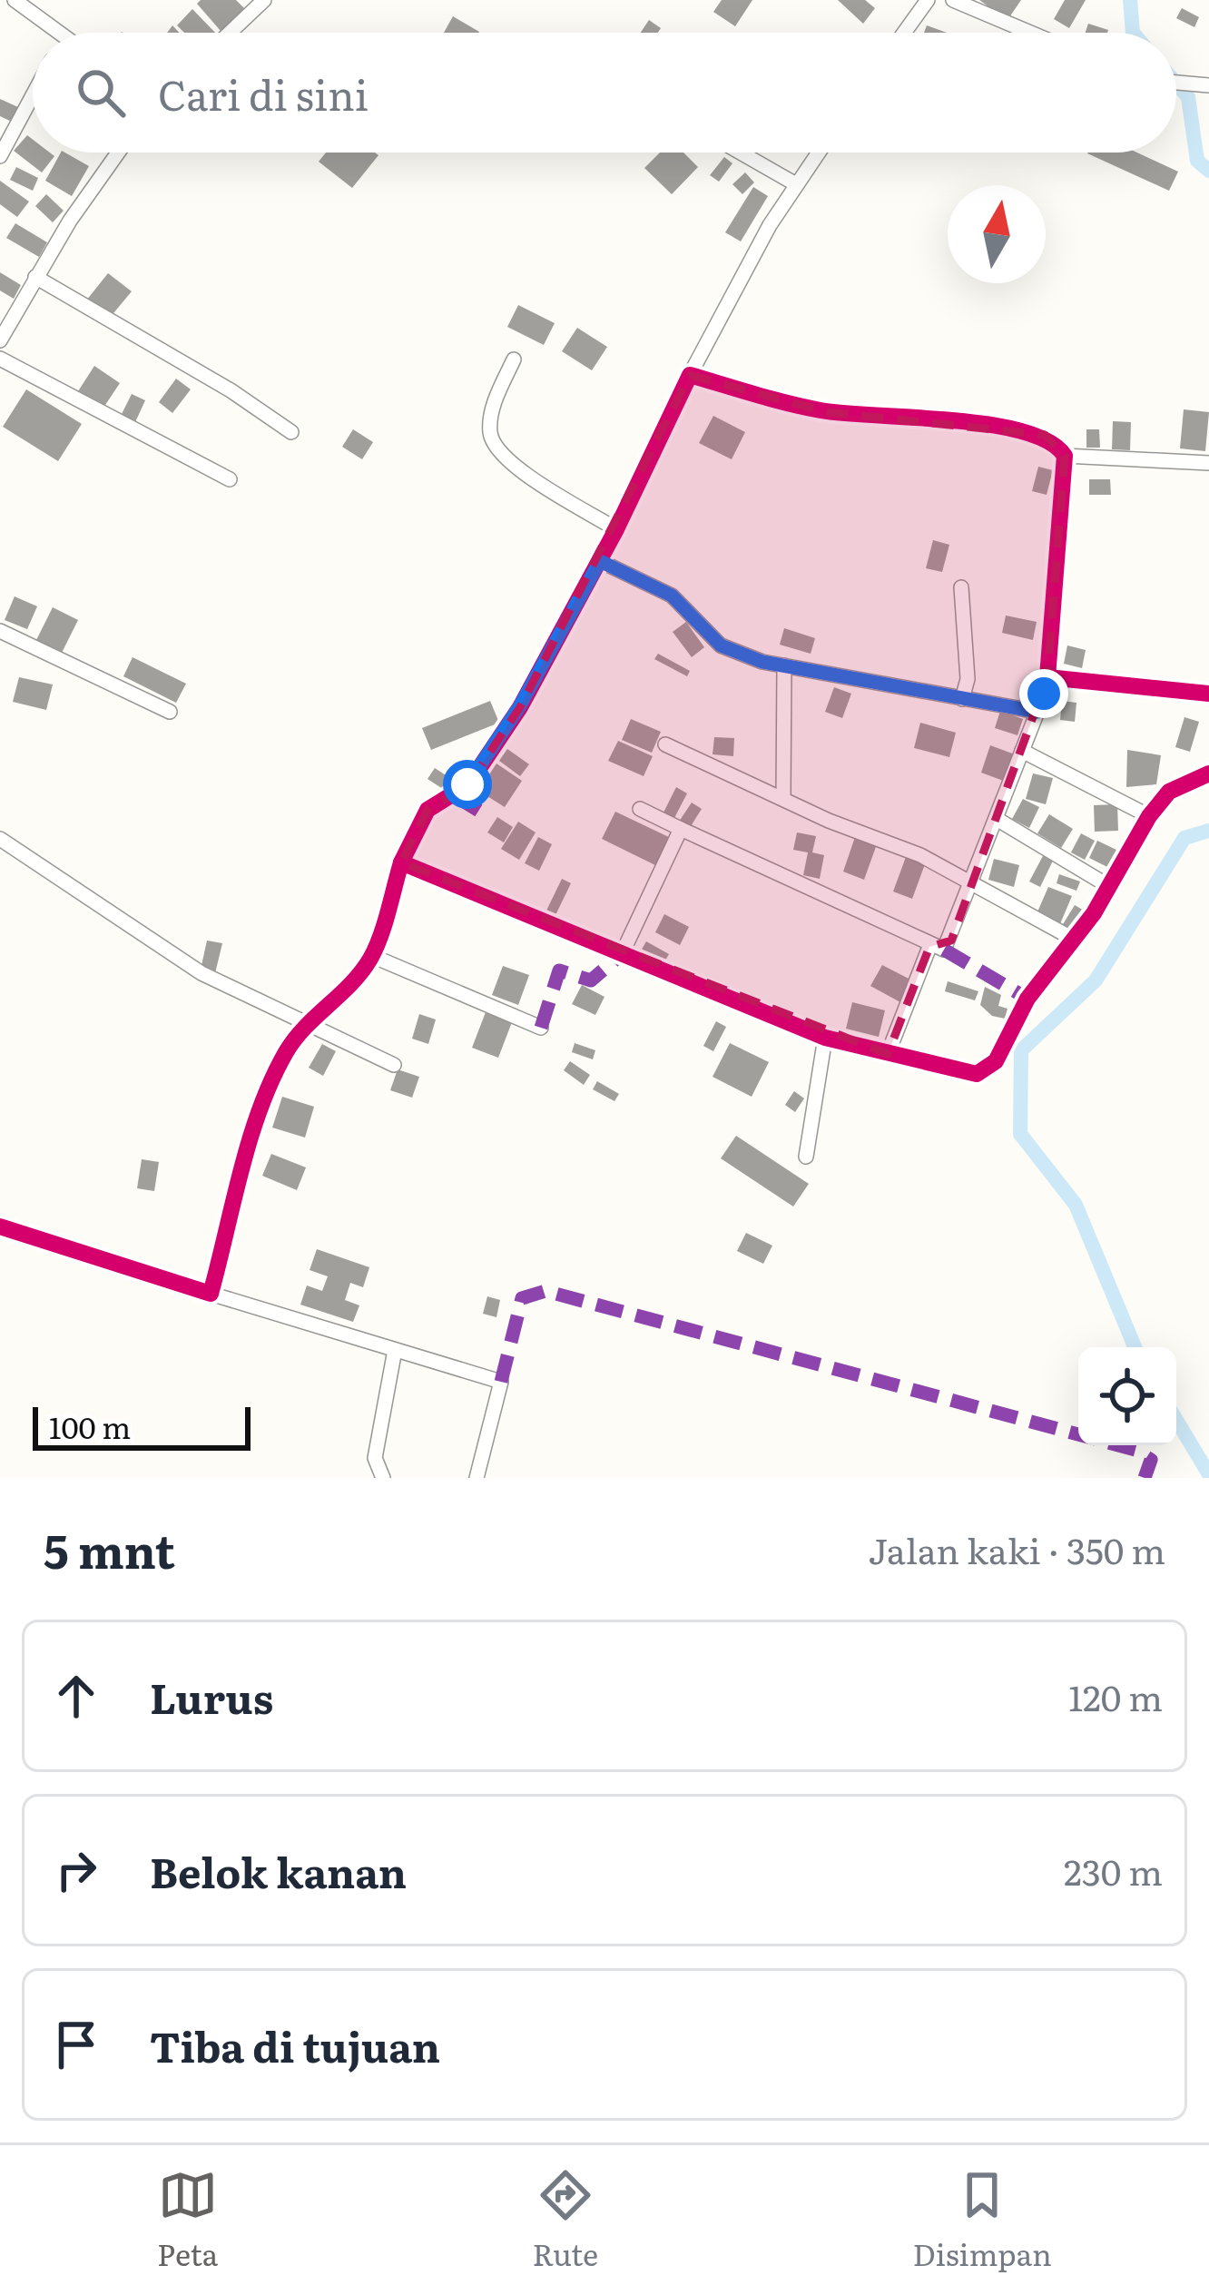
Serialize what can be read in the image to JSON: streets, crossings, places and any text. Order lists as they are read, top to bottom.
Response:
{
  "scale_bar": "100 m",
  "north": "top",
  "page": {
    "search": "Cari di sini",
    "scale": "100 m",
    "heading": ["5 mnt", "Jalan kaki · 350 m"],
    "list": [
      ["Lurus", "120 m"],
      ["Belok kanan", "230 m"],
      "Tiba di tujuan"
    ],
    "nav": ["Peta", "Rute", "Disimpan"]
  }
}
